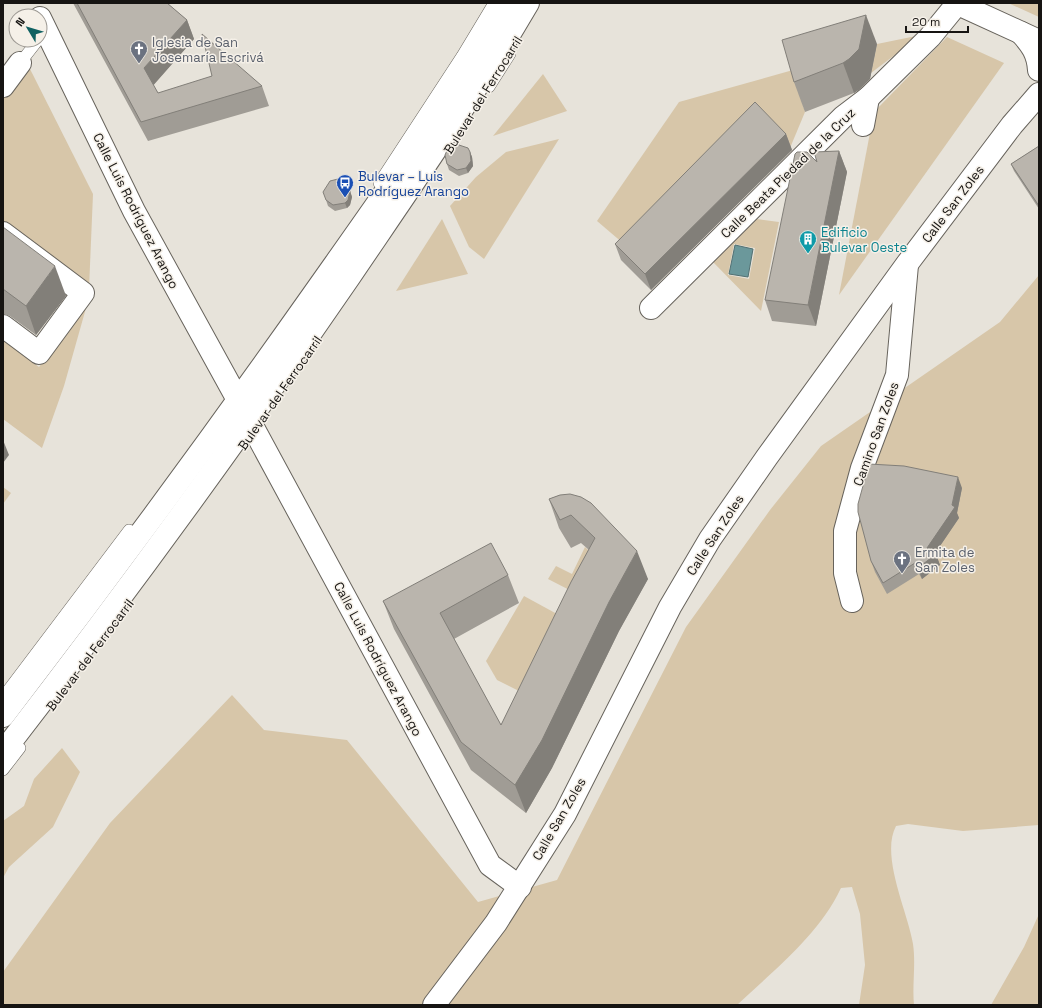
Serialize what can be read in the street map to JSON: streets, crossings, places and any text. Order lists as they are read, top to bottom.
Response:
{
  "streets": {
    "street": [
      "Bulevar del Ferrocarril",
      "Calle Beata Piedad de la Cruz",
      "Calle San Zoles",
      "Calle Luis Rodríguez Arango",
      "Camino San Zoles"
    ]
  },
  "crossings": [
    ["Bulevar del Ferrocarril", "Calle Luis Rodríguez Arango"],
    ["Calle San Zoles", "Calle Luis Rodríguez Arango"],
    ["Calle San Zoles", "Camino San Zoles"]
  ],
  "places": {
    "church": ["Iglesia de San Josemaría Escrivá", "Ermita de San Zoles"],
    "bus stop": ["Bulevar – Luis Rodríguez Arango"],
    "building": ["Edificio Bulevar Oeste"]
  },
  "scale_bar": "20 m",
  "north": "top left"
}
